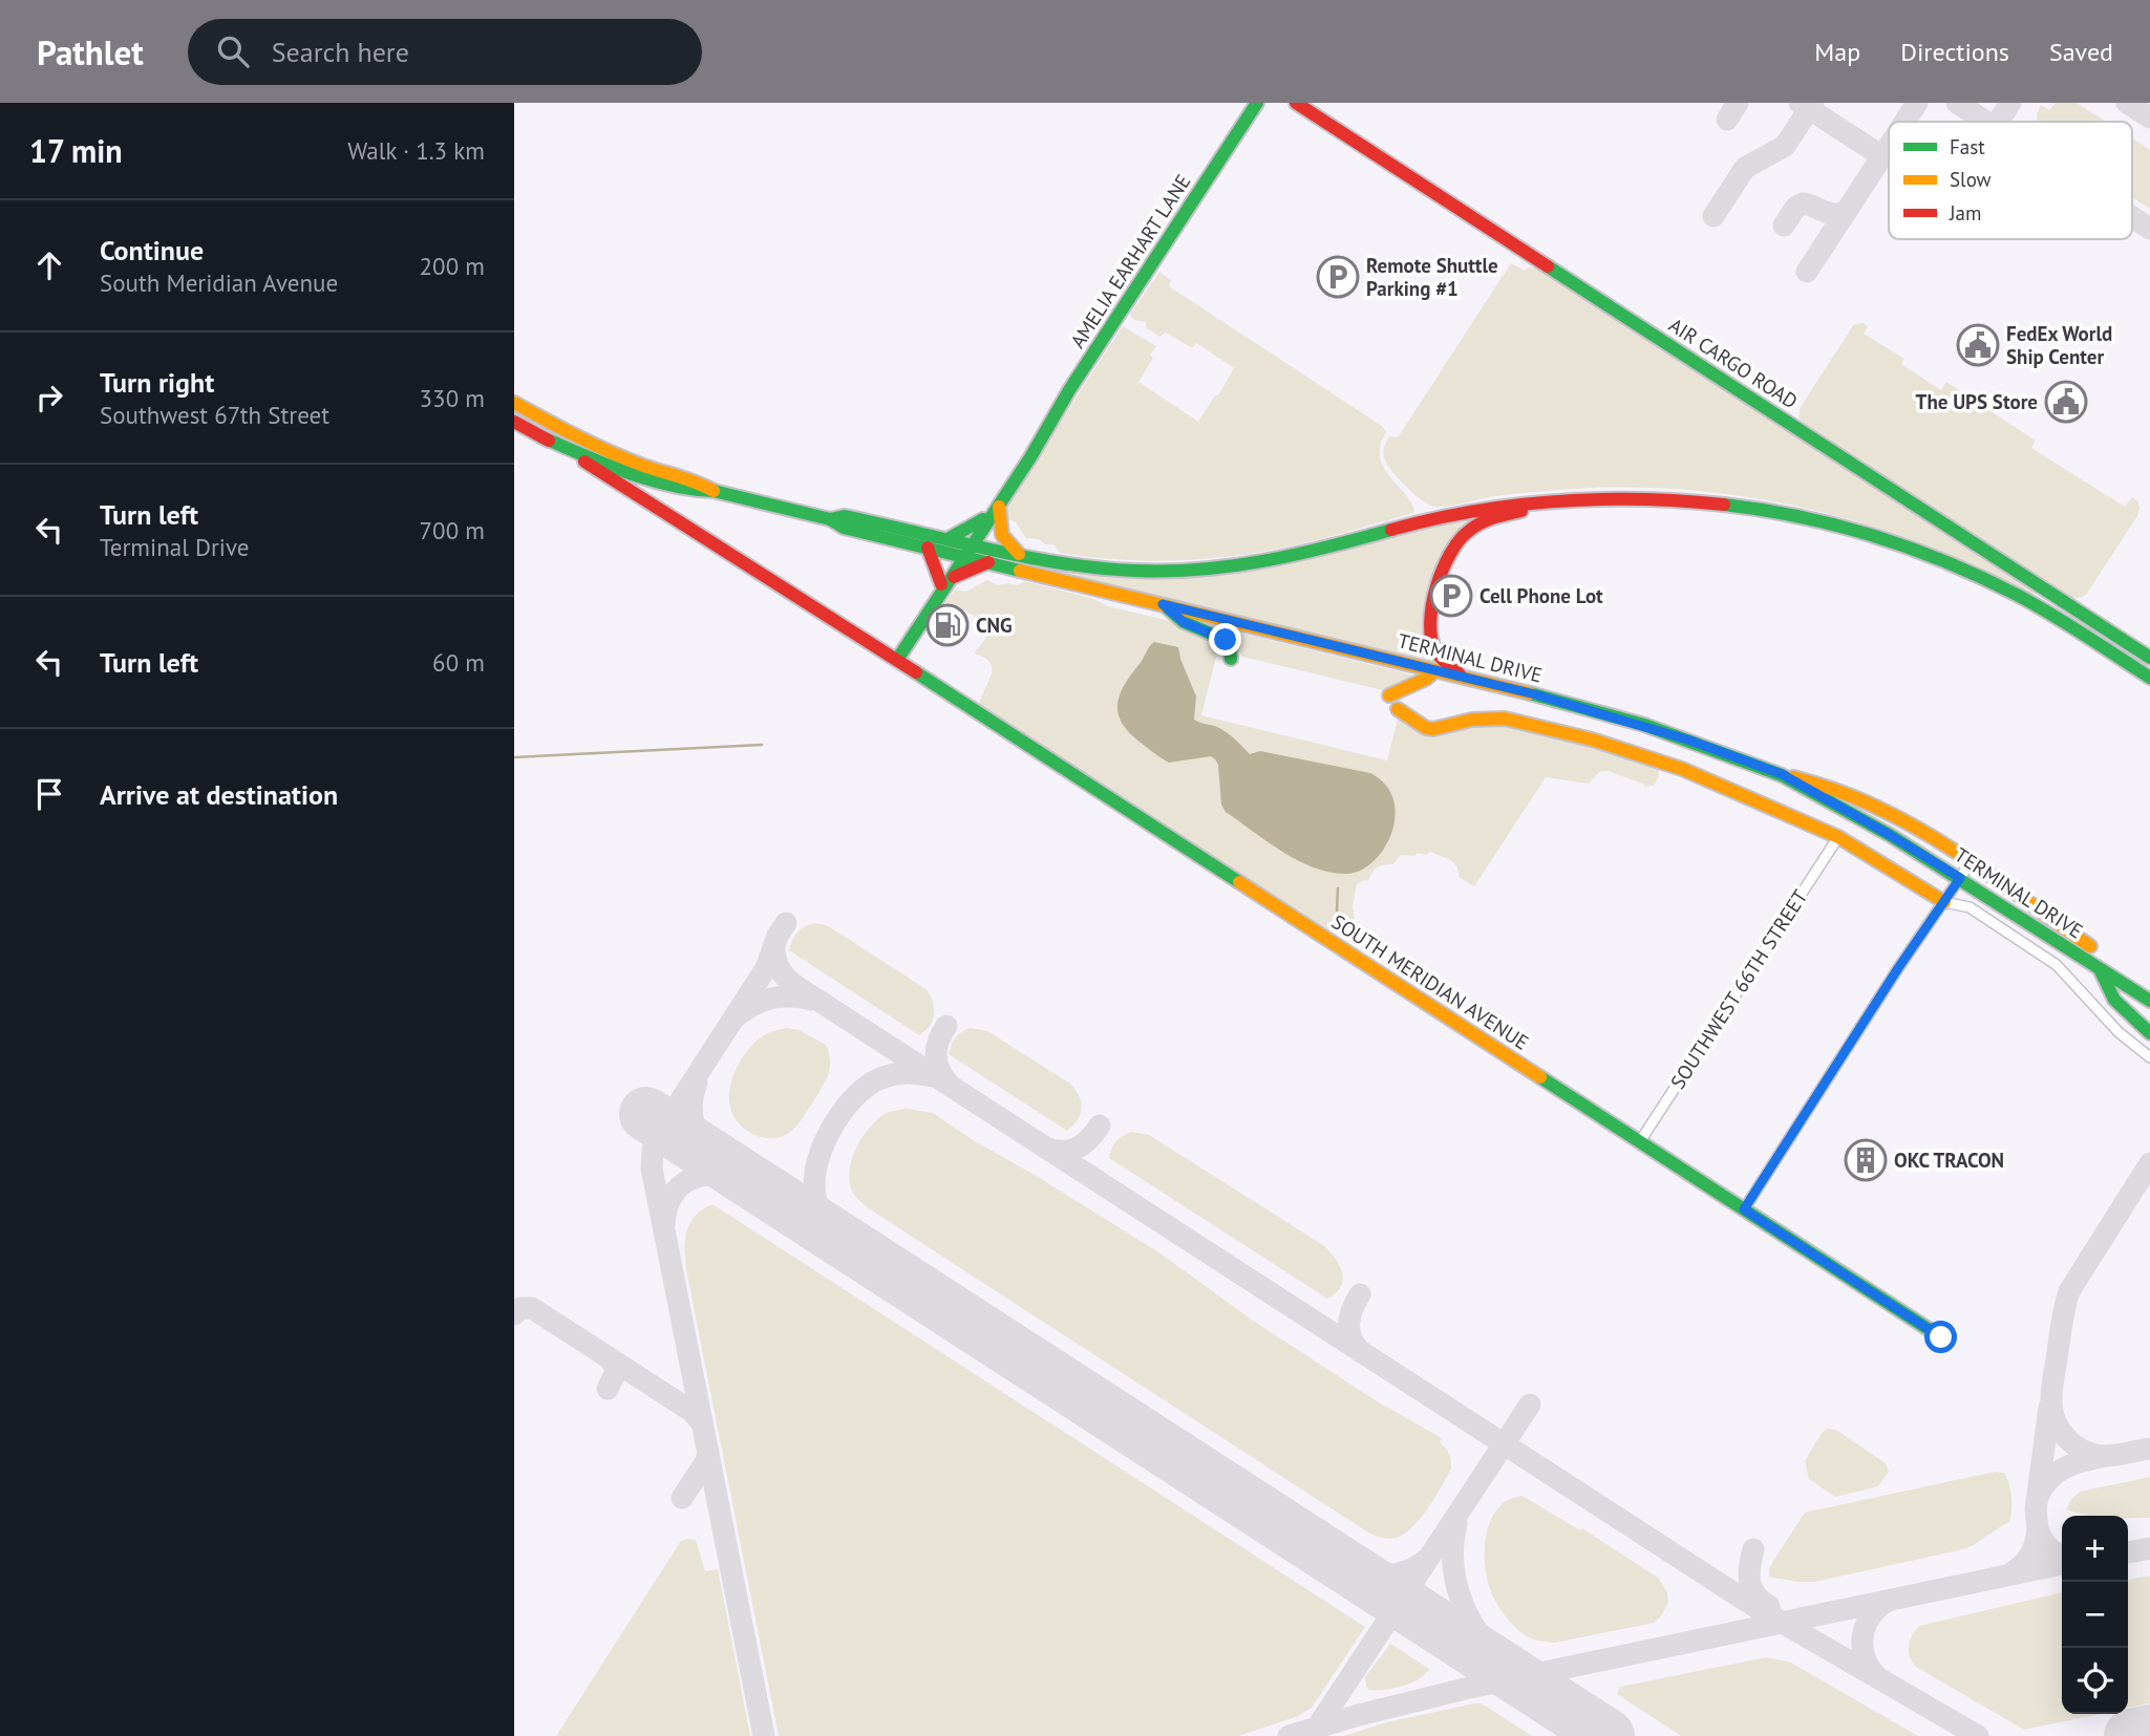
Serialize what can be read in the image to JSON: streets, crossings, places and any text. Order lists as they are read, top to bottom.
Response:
{
  "streets": {
    "main road": [
      "AMELIA EARHART LANE",
      "AIR CARGO ROAD",
      "TERMINAL DRIVE",
      "SOUTH MERIDIAN AVENUE"
    ],
    "street": ["SOUTHWEST 66TH STREET"]
  },
  "crossings": [
    ["AMELIA EARHART LANE", "TERMINAL DRIVE"],
    ["AMELIA EARHART LANE", "SOUTH MERIDIAN AVENUE"],
    ["TERMINAL DRIVE", "SOUTH MERIDIAN AVENUE"],
    ["SOUTH MERIDIAN AVENUE", "SOUTHWEST 66TH STREET"]
  ],
  "places": {
    "parking": ["Remote Shuttle Parking #1", "Cell Phone Lot"],
    "public building": ["FedEx World Ship Center", "The UPS Store"],
    "fuel station": ["CNG"],
    "building": ["OKC TRACON"]
  },
  "legend": ["Fast", "Slow", "Jam"],
  "page": {
    "header": "Pathlet",
    "search": "Search here",
    "nav": ["Map", "Directions", "Saved"],
    "heading": ["17 min", "Walk · 1.3 km"],
    "list": [
      ["Continue", "South Meridian Avenue", "200 m"],
      ["Turn right", "Southwest 67th Street", "330 m"],
      ["Turn left", "Terminal Drive", "700 m"],
      ["Turn left", "60 m"],
      "Arrive at destination"
    ],
    "map_buttons": ["+", "−"]
  }
}
